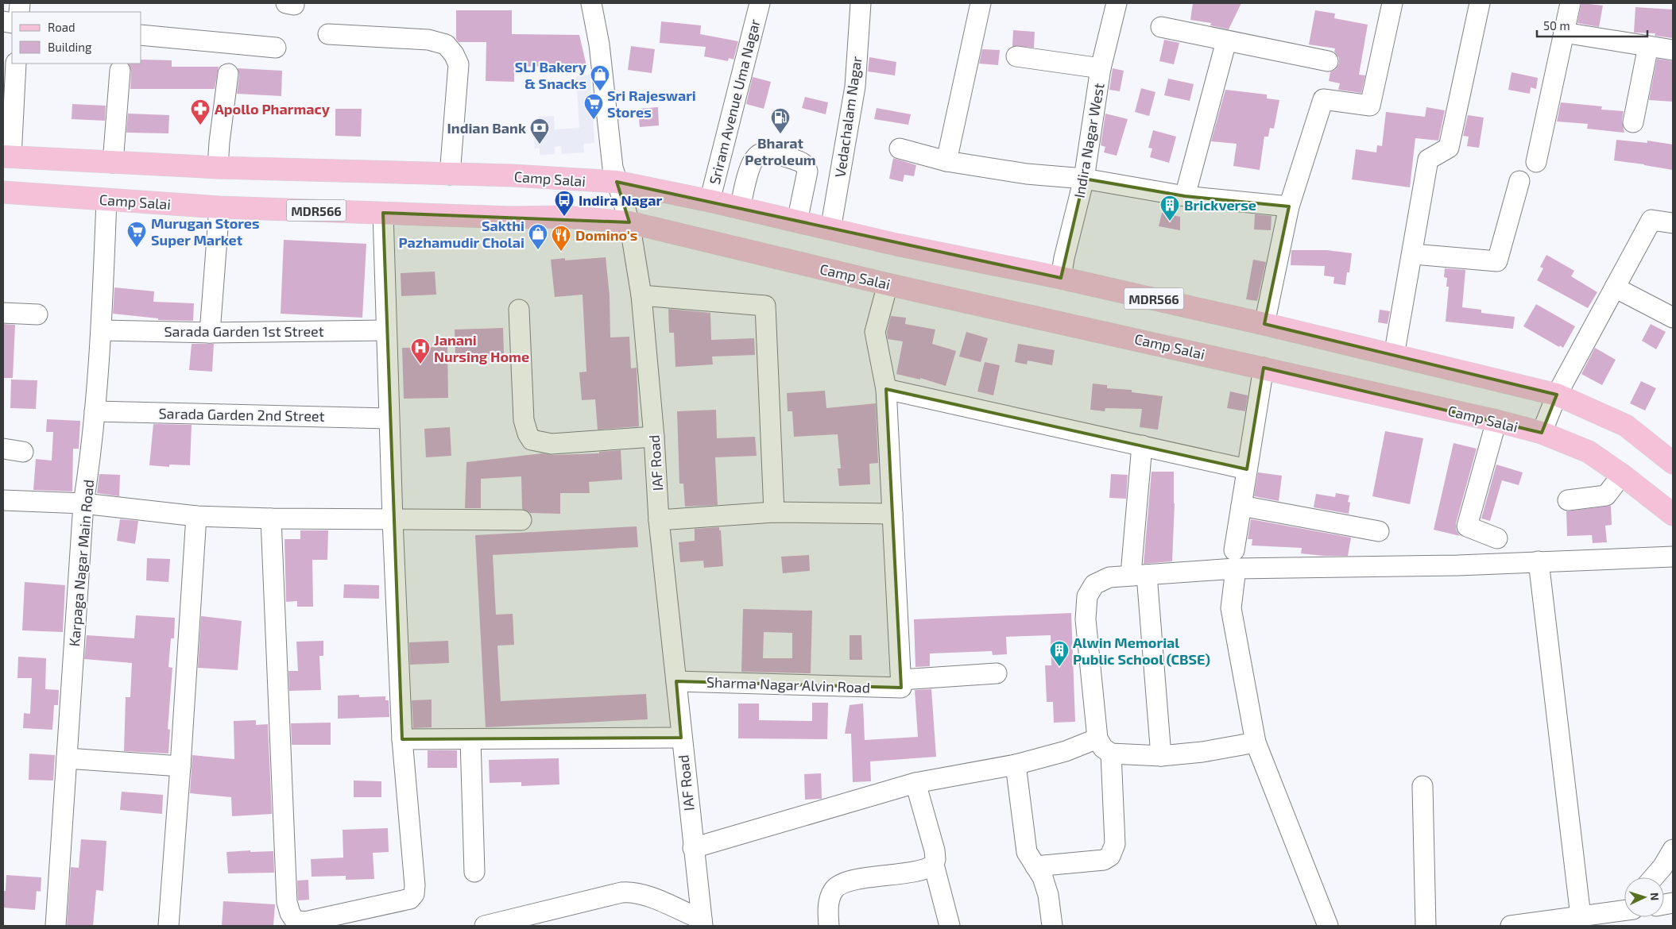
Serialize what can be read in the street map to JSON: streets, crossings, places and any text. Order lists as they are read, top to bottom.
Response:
{
  "streets": {
    "main road": ["Camp Salai", "MDR566"],
    "street": [
      "Sriram Avenue Uma Nagar",
      "Vedachalam Nagar",
      "Indira Nagar West",
      "Sarada Garden 1st Street",
      "Sarada Garden 2nd Street",
      "IAF Road",
      "Karpaga Nagar Main Road",
      "Sharma Nagar Alvin Road"
    ]
  },
  "crossings": [
    ["Sriram Avenue Uma Nagar", "Camp Salai"],
    ["Vedachalam Nagar", "Camp Salai"],
    ["Indira Nagar West", "Camp Salai"],
    ["Camp Salai", "IAF Road"],
    ["Camp Salai", "Karpaga Nagar Main Road"],
    ["Sarada Garden 1st Street", "Karpaga Nagar Main Road"],
    ["Sarada Garden 2nd Street", "Karpaga Nagar Main Road"],
    ["IAF Road", "Sharma Nagar Alvin Road"]
  ],
  "places": {
    "shop": ["SLJ Bakery & Snacks", "Sakthi Pazhamudir Cholai"],
    "supermarket": ["Sri Rajeswari Stores", "Murugan Stores Super Market"],
    "pharmacy": ["Apollo Pharmacy"],
    "fuel station": ["Bharat Petroleum"],
    "bank": ["Indian Bank"],
    "bus stop": ["Indira Nagar"],
    "building": ["Brickverse", "Alwin Memorial Public School (CBSE)"],
    "restaurant": ["Domino's"],
    "hospital": ["Janani Nursing Home"]
  },
  "legend": ["Road", "Building"],
  "scale_bar": "50 m",
  "north": "right"
}
